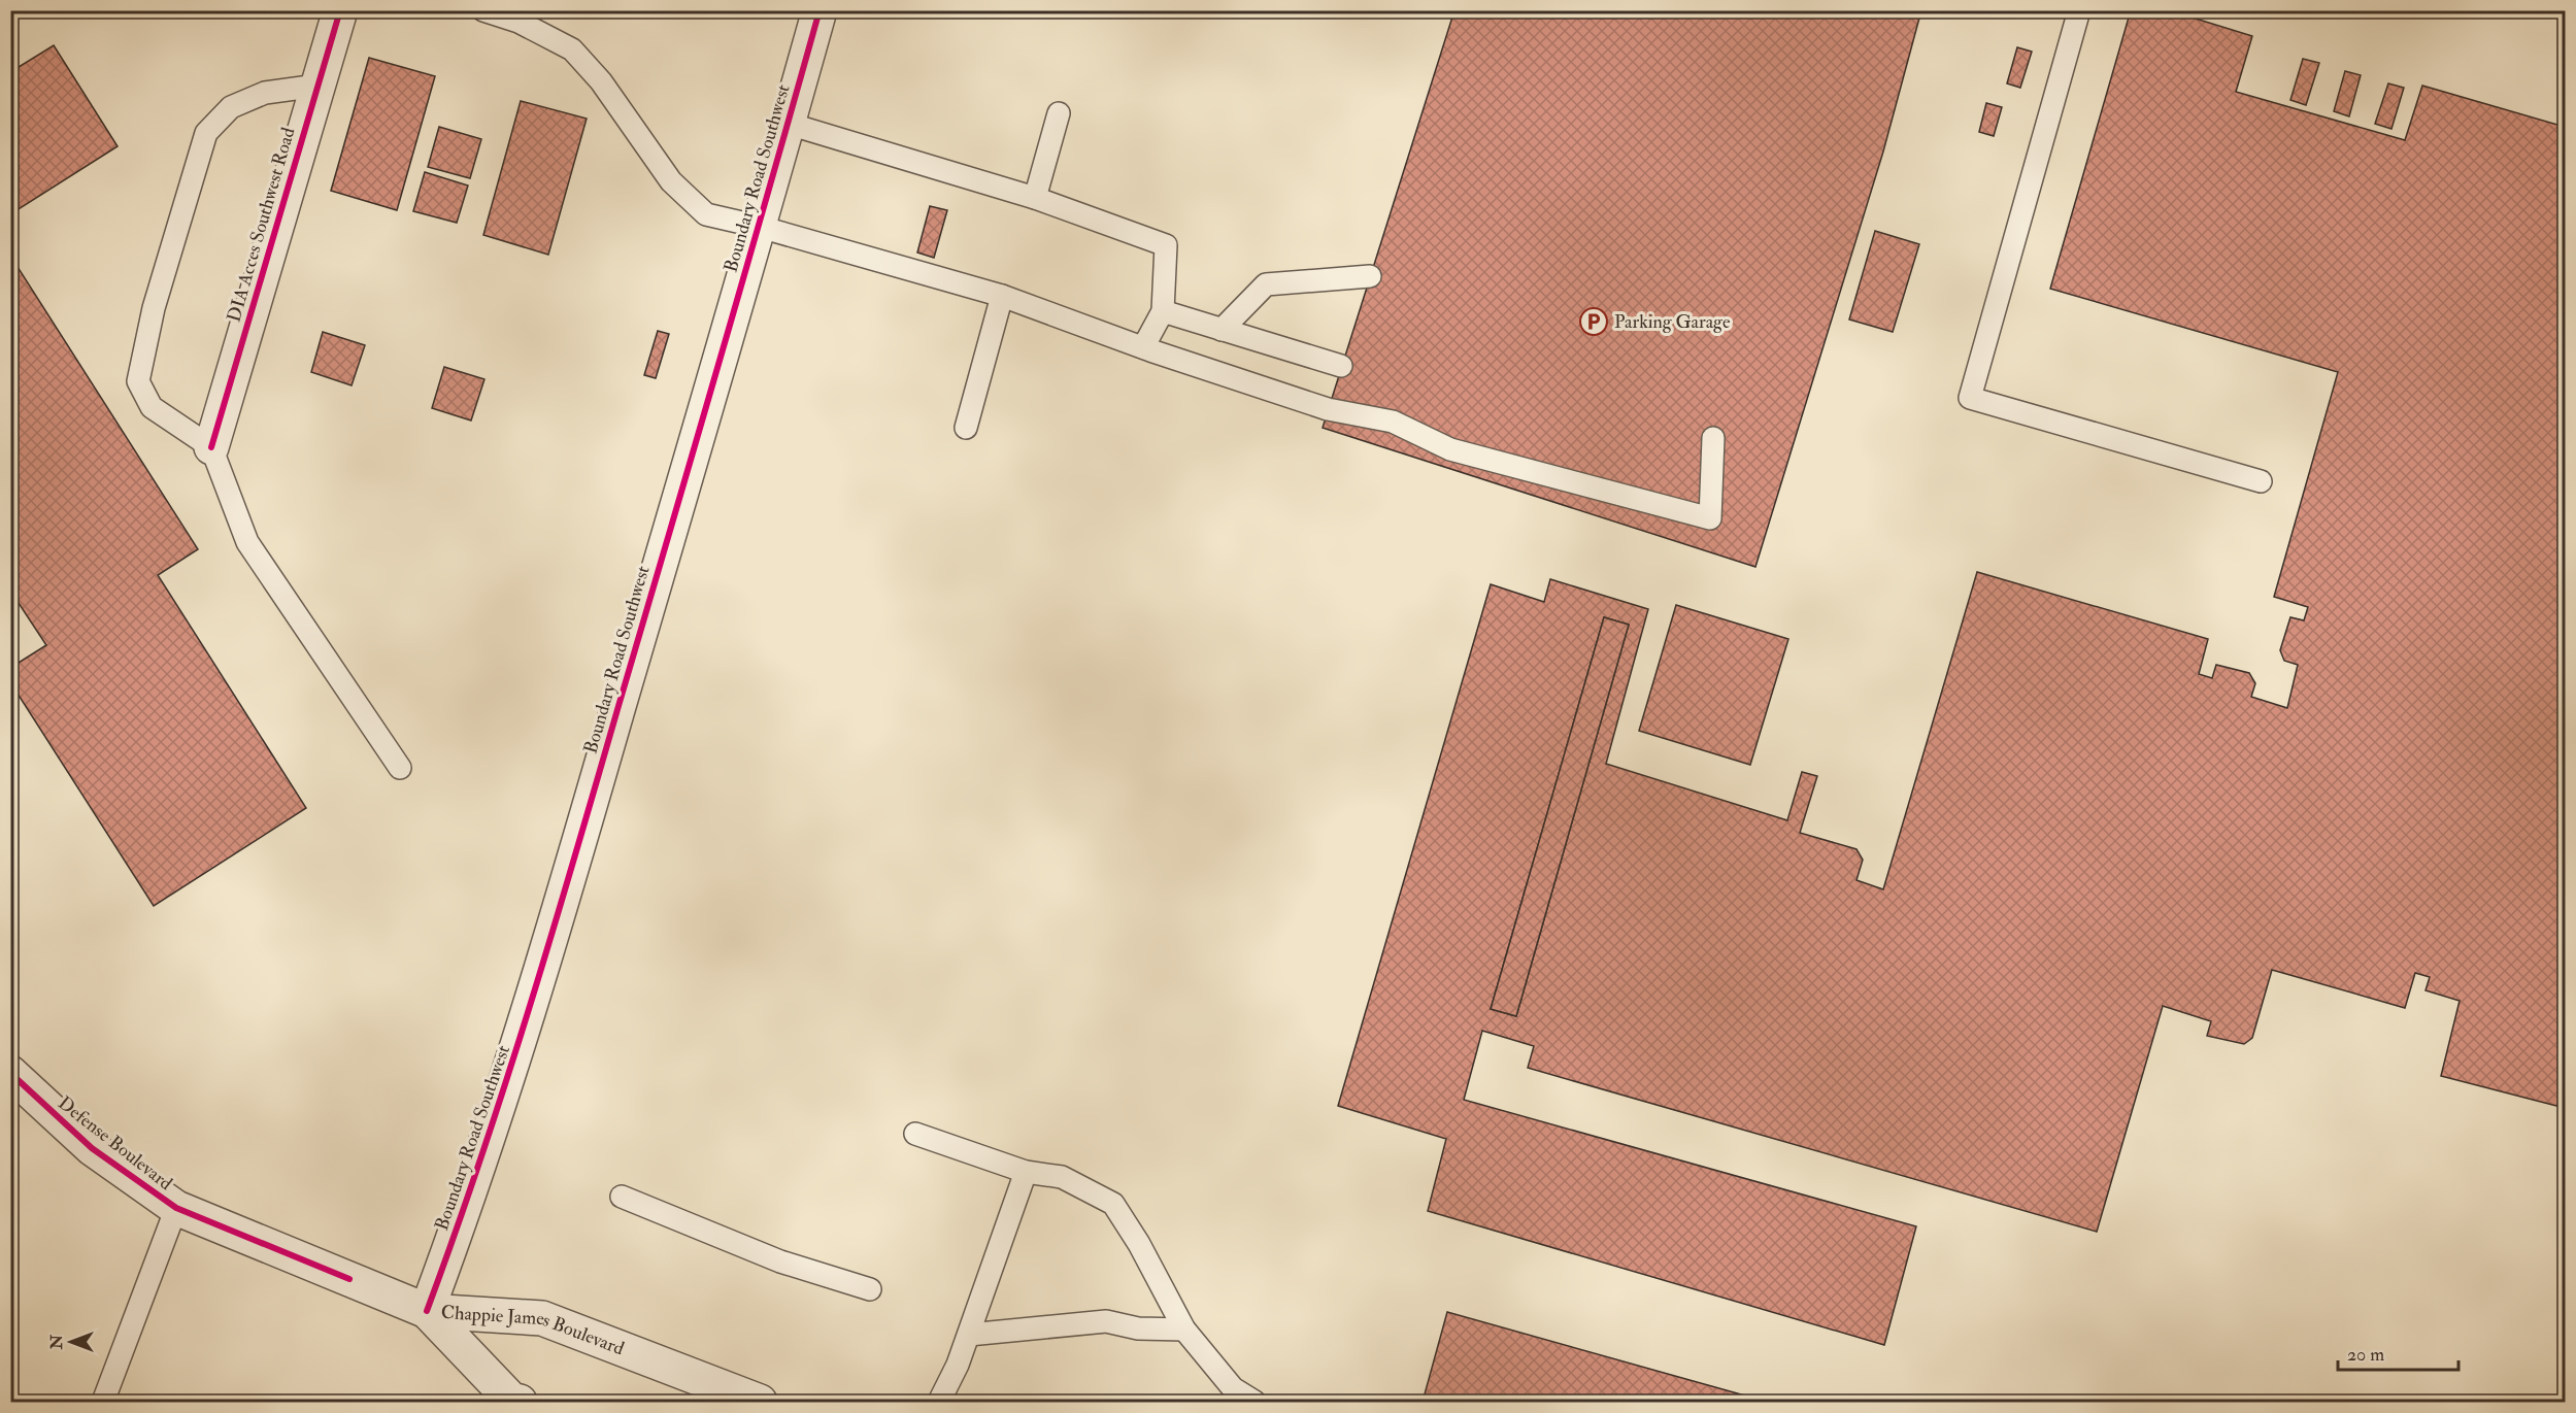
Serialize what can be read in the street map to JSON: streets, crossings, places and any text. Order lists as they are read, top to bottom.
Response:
{
  "streets": {
    "street": [
      "Boundary Road Southwest",
      "DIA Acces Southwest Road",
      "Defense Boulevard",
      "Chappie James Boulevard"
    ]
  },
  "crossings": [
    ["Boundary Road Southwest", "Defense Boulevard"],
    ["Boundary Road Southwest", "Chappie James Boulevard"],
    ["Defense Boulevard", "Chappie James Boulevard"]
  ],
  "places": {
    "parking": ["Parking Garage"]
  },
  "scale_bar": "20 m",
  "north": "left"
}
